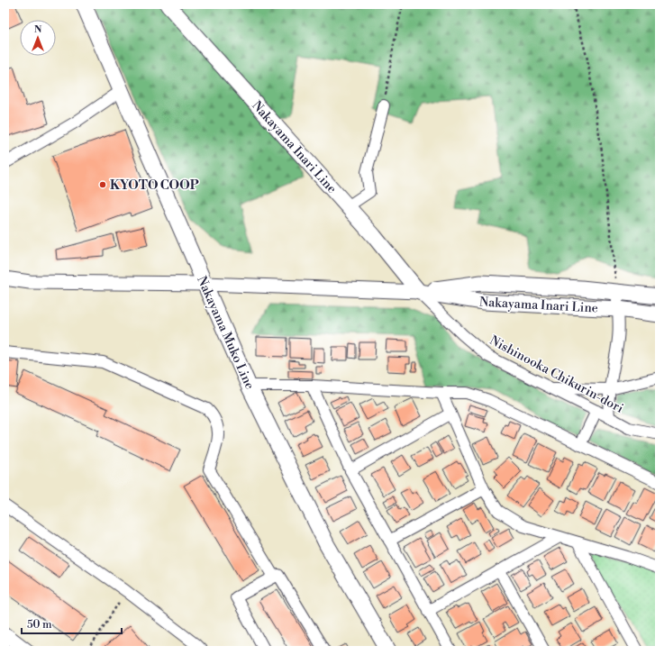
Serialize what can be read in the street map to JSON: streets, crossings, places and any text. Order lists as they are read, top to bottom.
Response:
{
  "streets": {
    "main road": ["Nakayama Inari Line", "Nakayama Muko Line"],
    "street": ["Nishinooka Chikurin-dori"]
  },
  "crossings": [
    ["Nakayama Inari Line", "Nishinooka Chikurin-dori"]
  ],
  "places": ["KYOTO COOP"],
  "scale_bar": "50 m",
  "north": "top"
}
